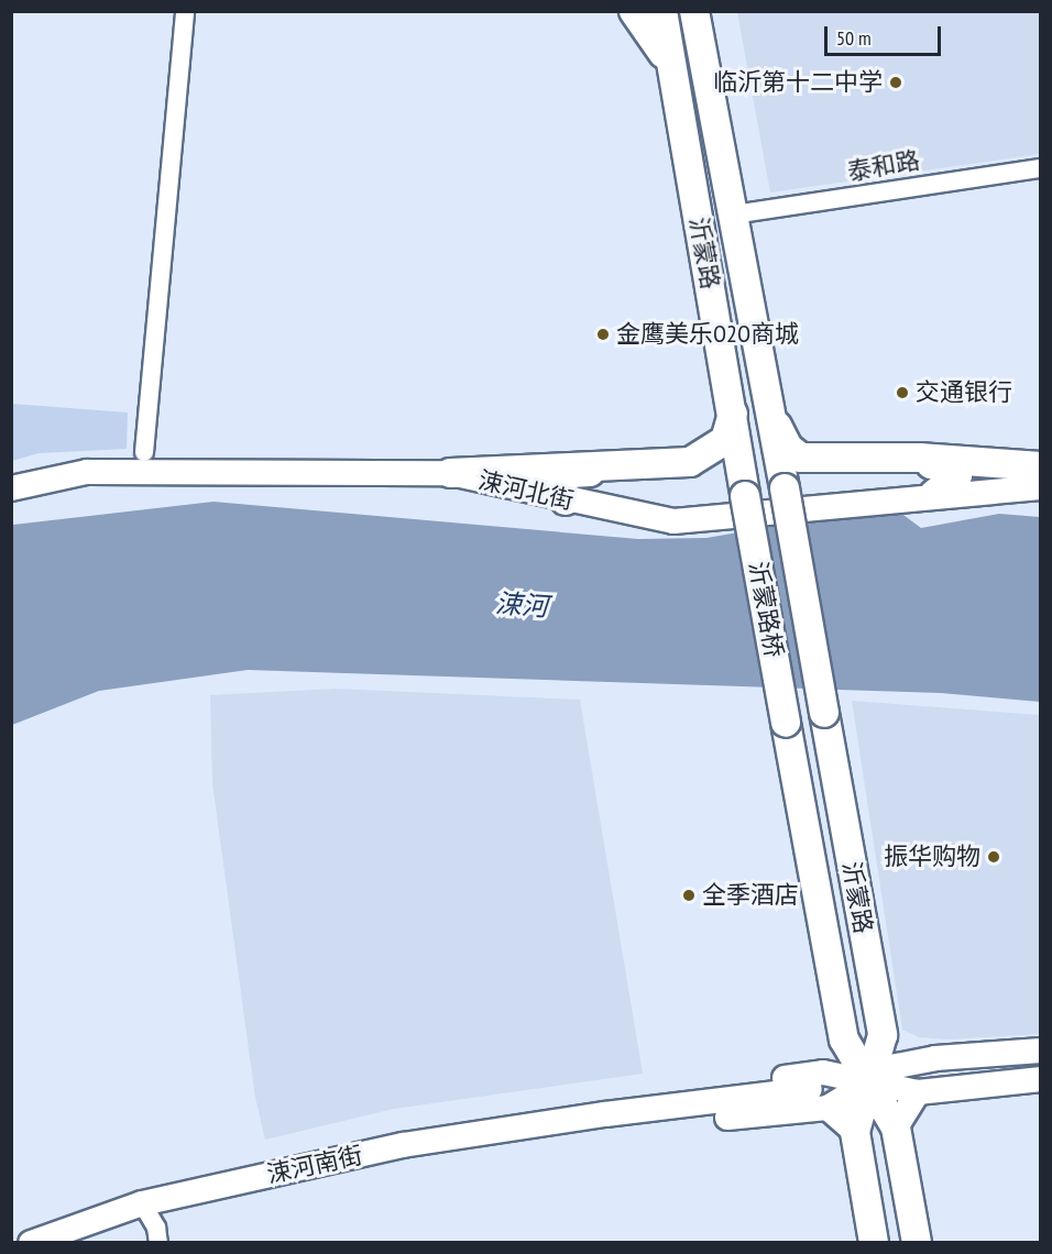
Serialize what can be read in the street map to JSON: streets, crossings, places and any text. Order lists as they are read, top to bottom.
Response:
{
  "streets": {
    "main road": [
      "沂蒙路",
      "涑河北街",
      "沂蒙路桥",
      "涑河南街"
    ],
    "street": ["泰和路"]
  },
  "crossings": [
    ["泰和路", "沂蒙路"],
    ["沂蒙路", "沂蒙路桥"]
  ],
  "water": ["涑河"],
  "places": [
    "临沂第十二中学",
    "金鹰美乐O2O商城",
    "交通银行",
    "振华购物",
    "全季酒店"
  ],
  "scale_bar": "50 m"
}
